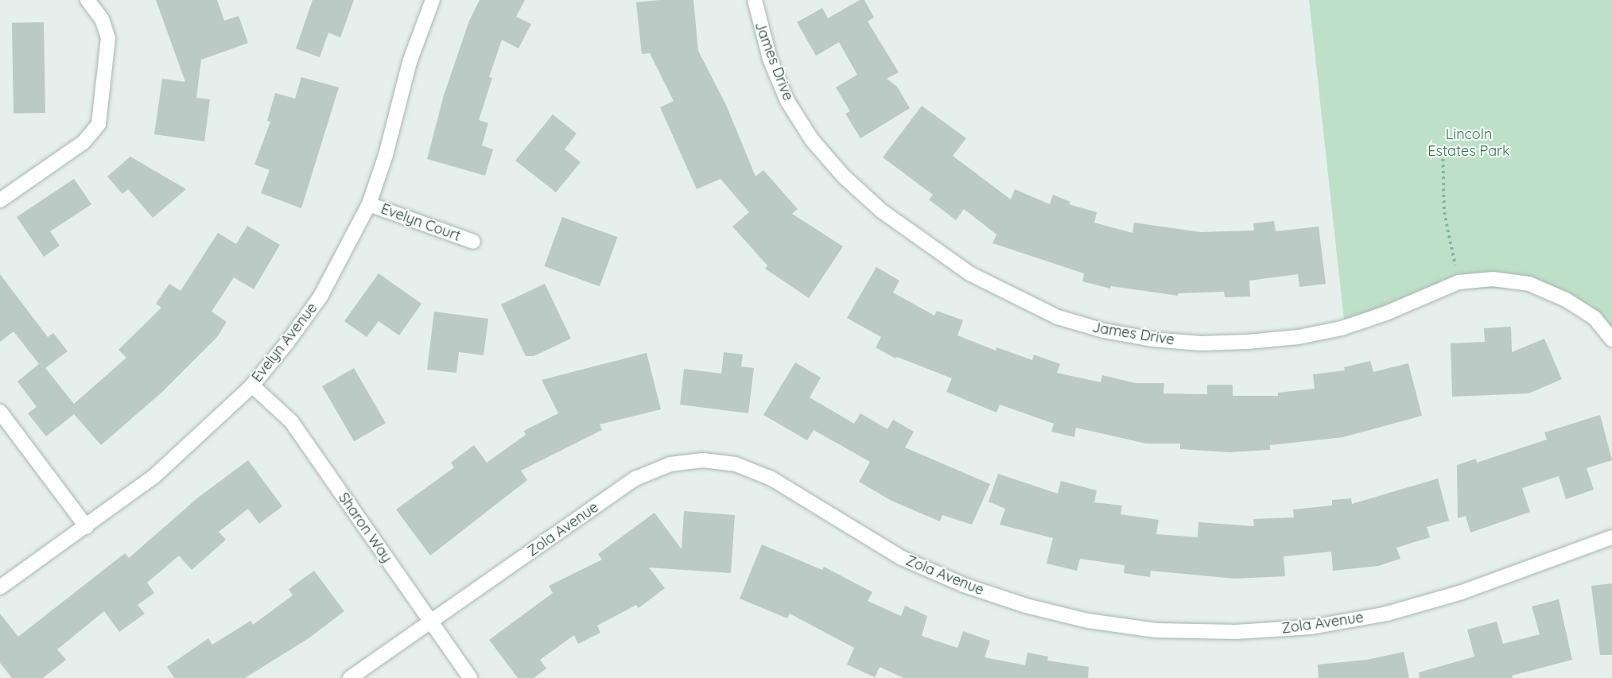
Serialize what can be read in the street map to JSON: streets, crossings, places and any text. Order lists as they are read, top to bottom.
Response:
{
  "streets": {
    "street": [
      "James Drive",
      "Evelyn Court",
      "Evelyn Avenue",
      "Sharon Way",
      "Zola Avenue"
    ]
  },
  "crossings": [
    ["Evelyn Court", "Evelyn Avenue"],
    ["Evelyn Avenue", "Sharon Way"],
    ["Sharon Way", "Zola Avenue"]
  ],
  "parks": ["Lincoln Estates Park"]
}
